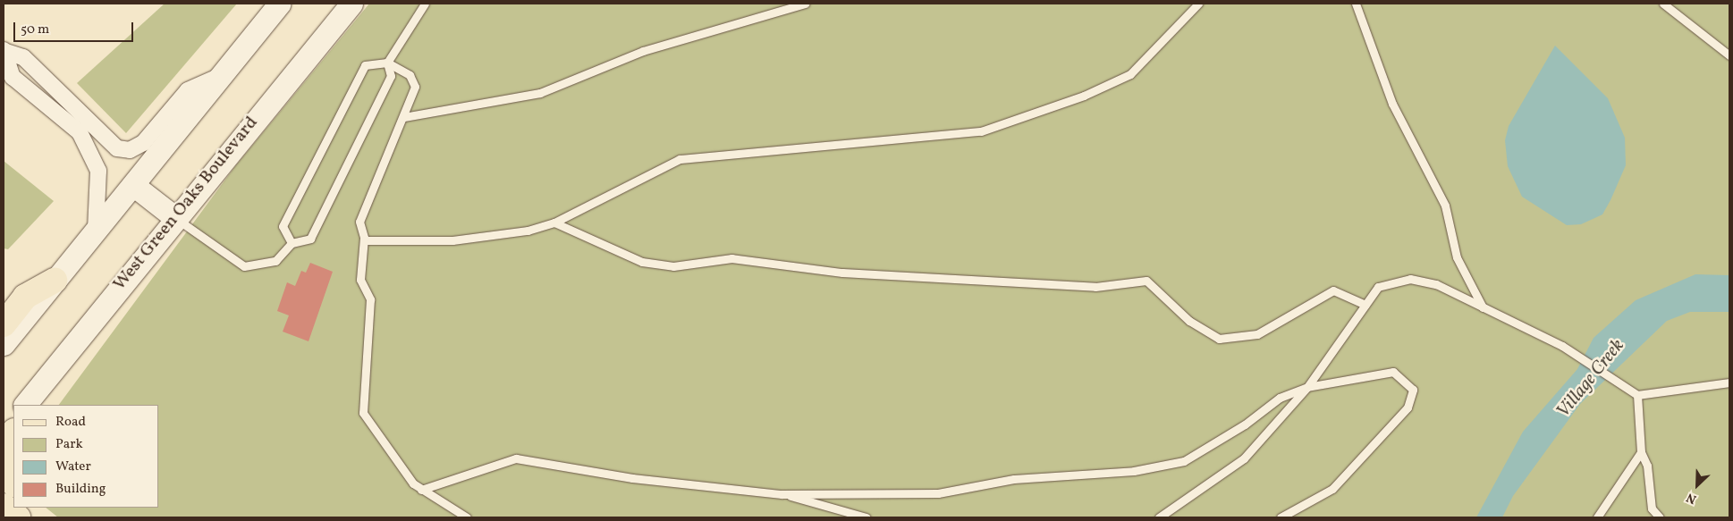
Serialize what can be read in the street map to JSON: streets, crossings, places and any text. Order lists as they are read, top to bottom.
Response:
{
  "streets": {
    "main road": ["West Green Oaks Boulevard"]
  },
  "water": ["Village Creek"],
  "legend": [
    "Road",
    "Park",
    "Water",
    "Building"
  ],
  "scale_bar": "50 m",
  "north": "bottom left"
}
